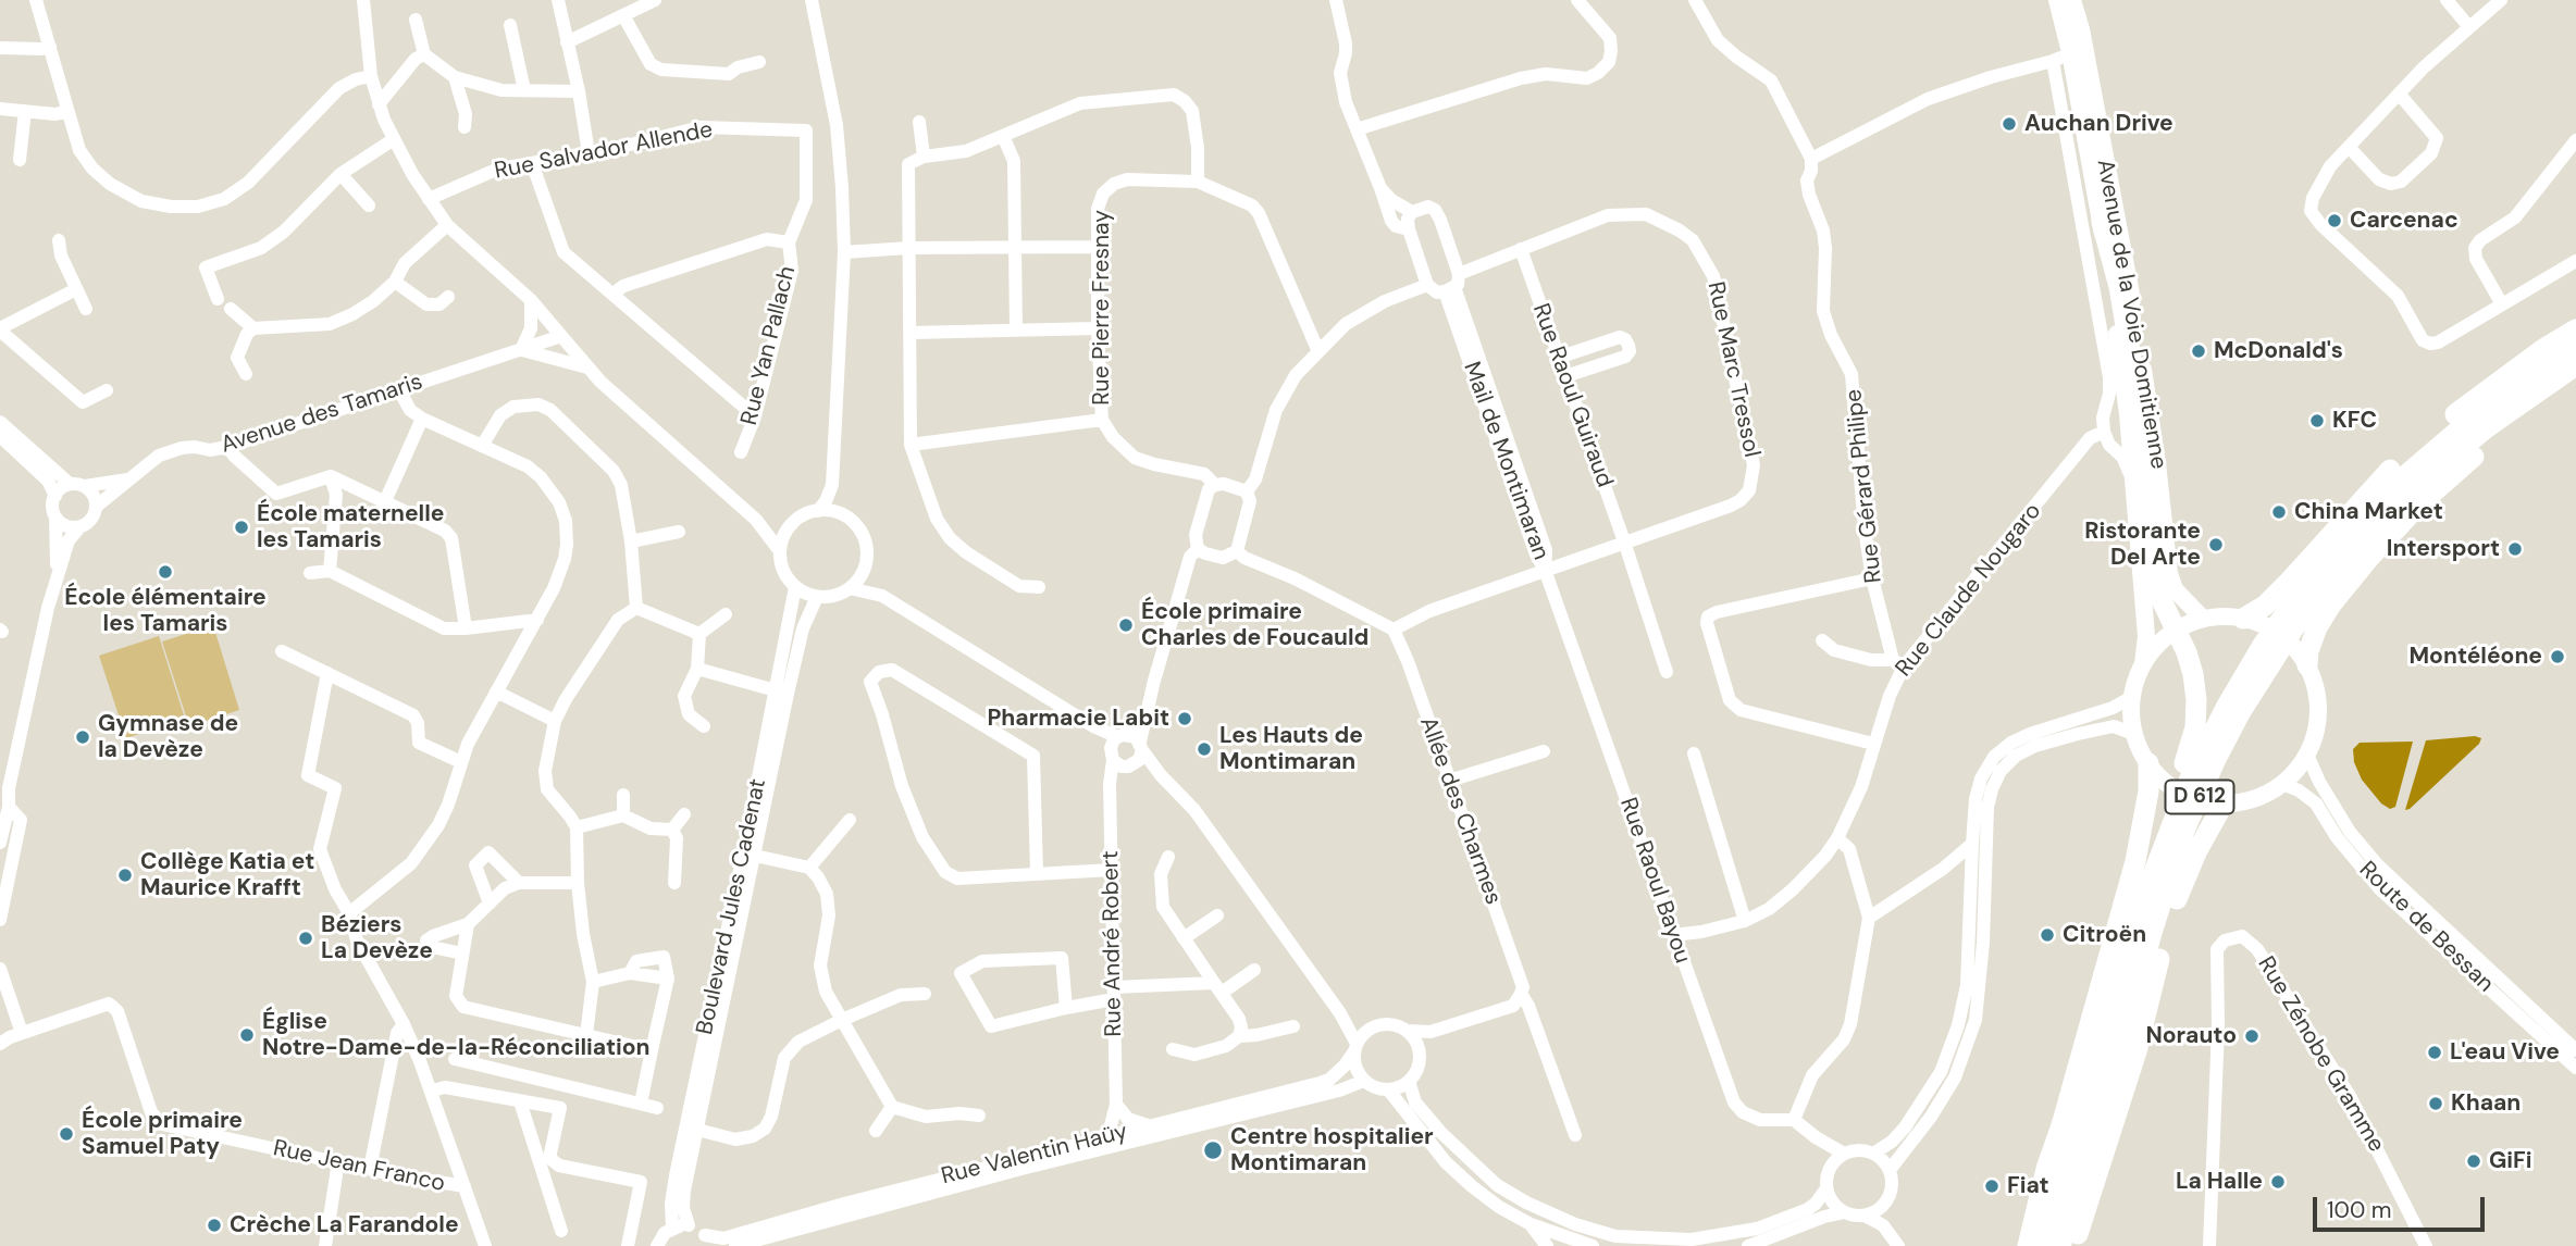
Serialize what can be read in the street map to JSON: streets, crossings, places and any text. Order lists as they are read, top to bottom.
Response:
{
  "streets": {
    "highway": ["D 612"],
    "main road": ["Avenue de la Voie Domitienne"],
    "street": [
      "Rue Salvador Allende",
      "Rue Pierre Fresnay",
      "Rue Yan Pallach",
      "Rue Marc Tressol",
      "Rue Raoul Guiraud",
      "Avenue des Tamaris",
      "Mail de Montimaran",
      "Rue Gérard Philipe",
      "Rue Claude Nougaro",
      "Allée des Charmes",
      "Rue Raoul Bayou",
      "Boulevard Jules Cadenat",
      "Route de Bessan",
      "Rue André Robert",
      "Rue Zénobe Gramme",
      "Rue Valentin Haüy",
      "Rue Jean Franco"
    ]
  },
  "crossings": [
    ["Rue Salvador Allende", "Rue Yan Pallach"],
    ["Avenue de la Voie Domitienne", "Rue Claude Nougaro"],
    ["Avenue de la Voie Domitienne", "D 612"],
    ["Avenue de la Voie Domitienne", "Route de Bessan"],
    ["Rue Marc Tressol", "Rue Raoul Guiraud"],
    ["Rue Marc Tressol", "Mail de Montimaran"],
    ["Rue Marc Tressol", "Allée des Charmes"],
    ["Rue Marc Tressol", "Rue Raoul Bayou"],
    ["Mail de Montimaran", "Rue Raoul Bayou"],
    ["Rue Gérard Philipe", "Rue Claude Nougaro"],
    ["Rue Claude Nougaro", "Rue Raoul Bayou"],
    ["D 612", "Route de Bessan"],
    ["Rue André Robert", "Rue Valentin Haüy"]
  ],
  "places": [
    "Auchan Drive",
    "Carcenac",
    "McDonald's",
    "KFC",
    "China Market",
    "École maternelle les Tamaris",
    "Ristorante Del Arte",
    "Intersport",
    "École élémentaire les Tamaris",
    "École primaire Charles de Foucauld",
    "Montéléone",
    "Pharmacie Labit",
    "Gymnase de la Devèze",
    "Les Hauts de Montimaran",
    "Collège Katia et Maurice Krafft",
    "Citroën",
    "Béziers La Devèze",
    "Église Notre-Dame-de-la-Réconciliation",
    "Norauto",
    "L'eau Vive",
    "Khaan",
    "École primaire Samuel Paty",
    "Centre hospitalier Montimaran",
    "GiFi",
    "La Halle",
    "Fiat",
    "Crèche La Farandole"
  ],
  "scale_bar": "100 m"
}
